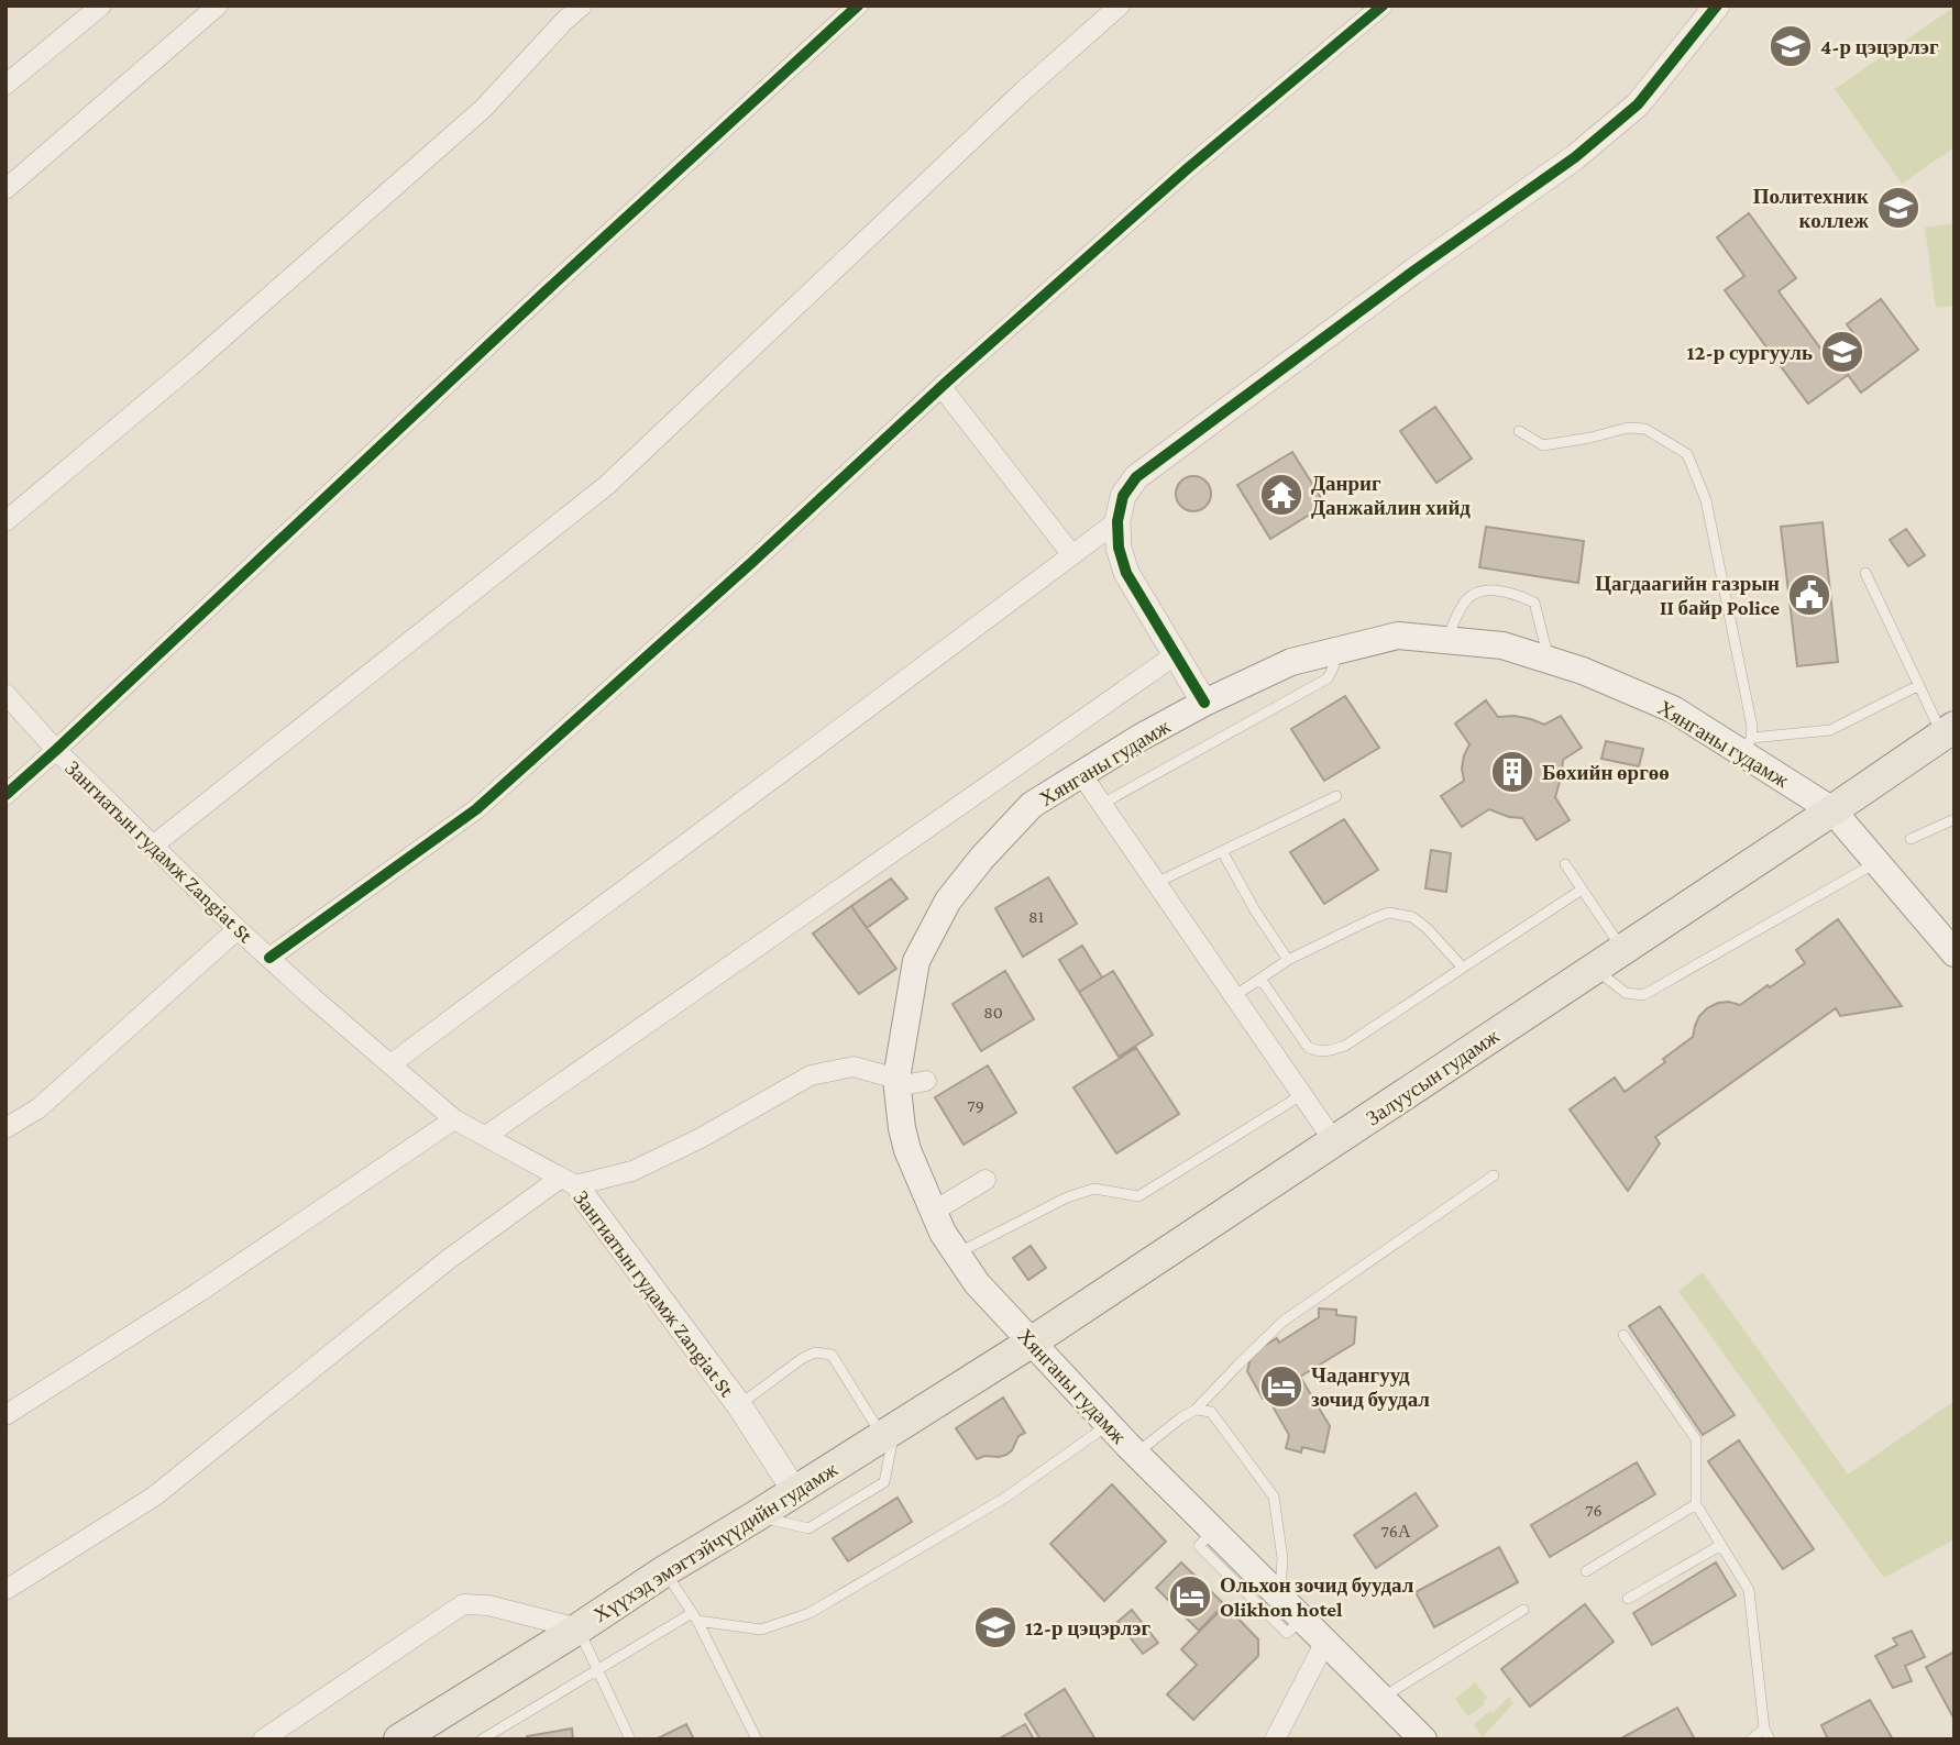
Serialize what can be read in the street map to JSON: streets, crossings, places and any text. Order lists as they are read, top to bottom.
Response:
{
  "streets": {
    "main road": ["Хянганы гудамж", "Залуусын гудамж", "Хүүхэд эмэгтэйчүүдийн гудамж"],
    "street": ["Зангиатын гудамж Zangiat St"]
  },
  "crossings": [
    ["Хянганы гудамж", "Залуусын гудамж"],
    ["Хянганы гудамж", "Хүүхэд эмэгтэйчүүдийн гудамж"],
    ["Зангиатын гудамж Zangiat St", "Хүүхэд эмэгтэйчүүдийн гудамж"],
    ["Залуусын гудамж", "Хүүхэд эмэгтэйчүүдийн гудамж"]
  ],
  "places": {
    "school or university": [
      "4-р цэцэрлэг",
      "Политехник коллеж",
      "12-р сургууль",
      "12-р цэцэрлэг"
    ],
    "temple": ["Данриг Данжайлин хийд"],
    "public building": ["Цагдаагийн газрын II байр Police"],
    "building": ["Бөхийн өргөө"],
    "hotel": ["Чадангууд зочид буудал", "Ольхон зочид буудал Olikhon hotel"]
  },
  "house_numbers": [
    "81",
    "80",
    "79",
    "76",
    "76А"
  ]
}
